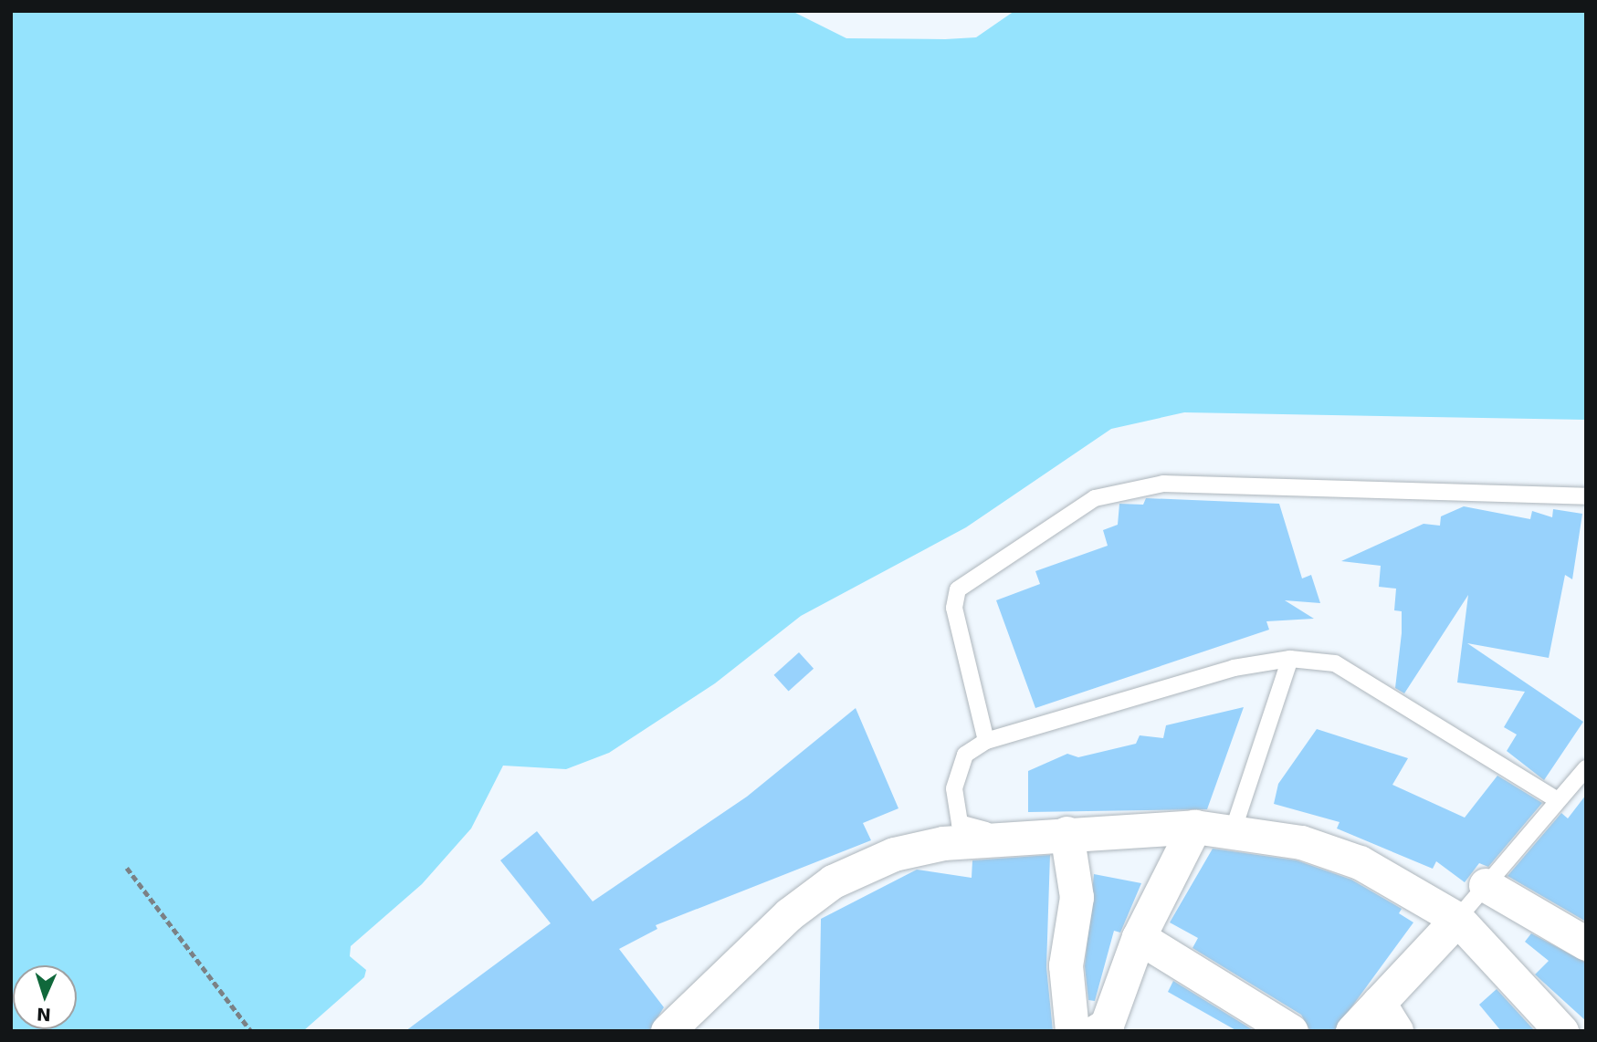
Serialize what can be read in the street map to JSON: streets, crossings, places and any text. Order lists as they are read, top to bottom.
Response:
{
  "north": "bottom"
}
